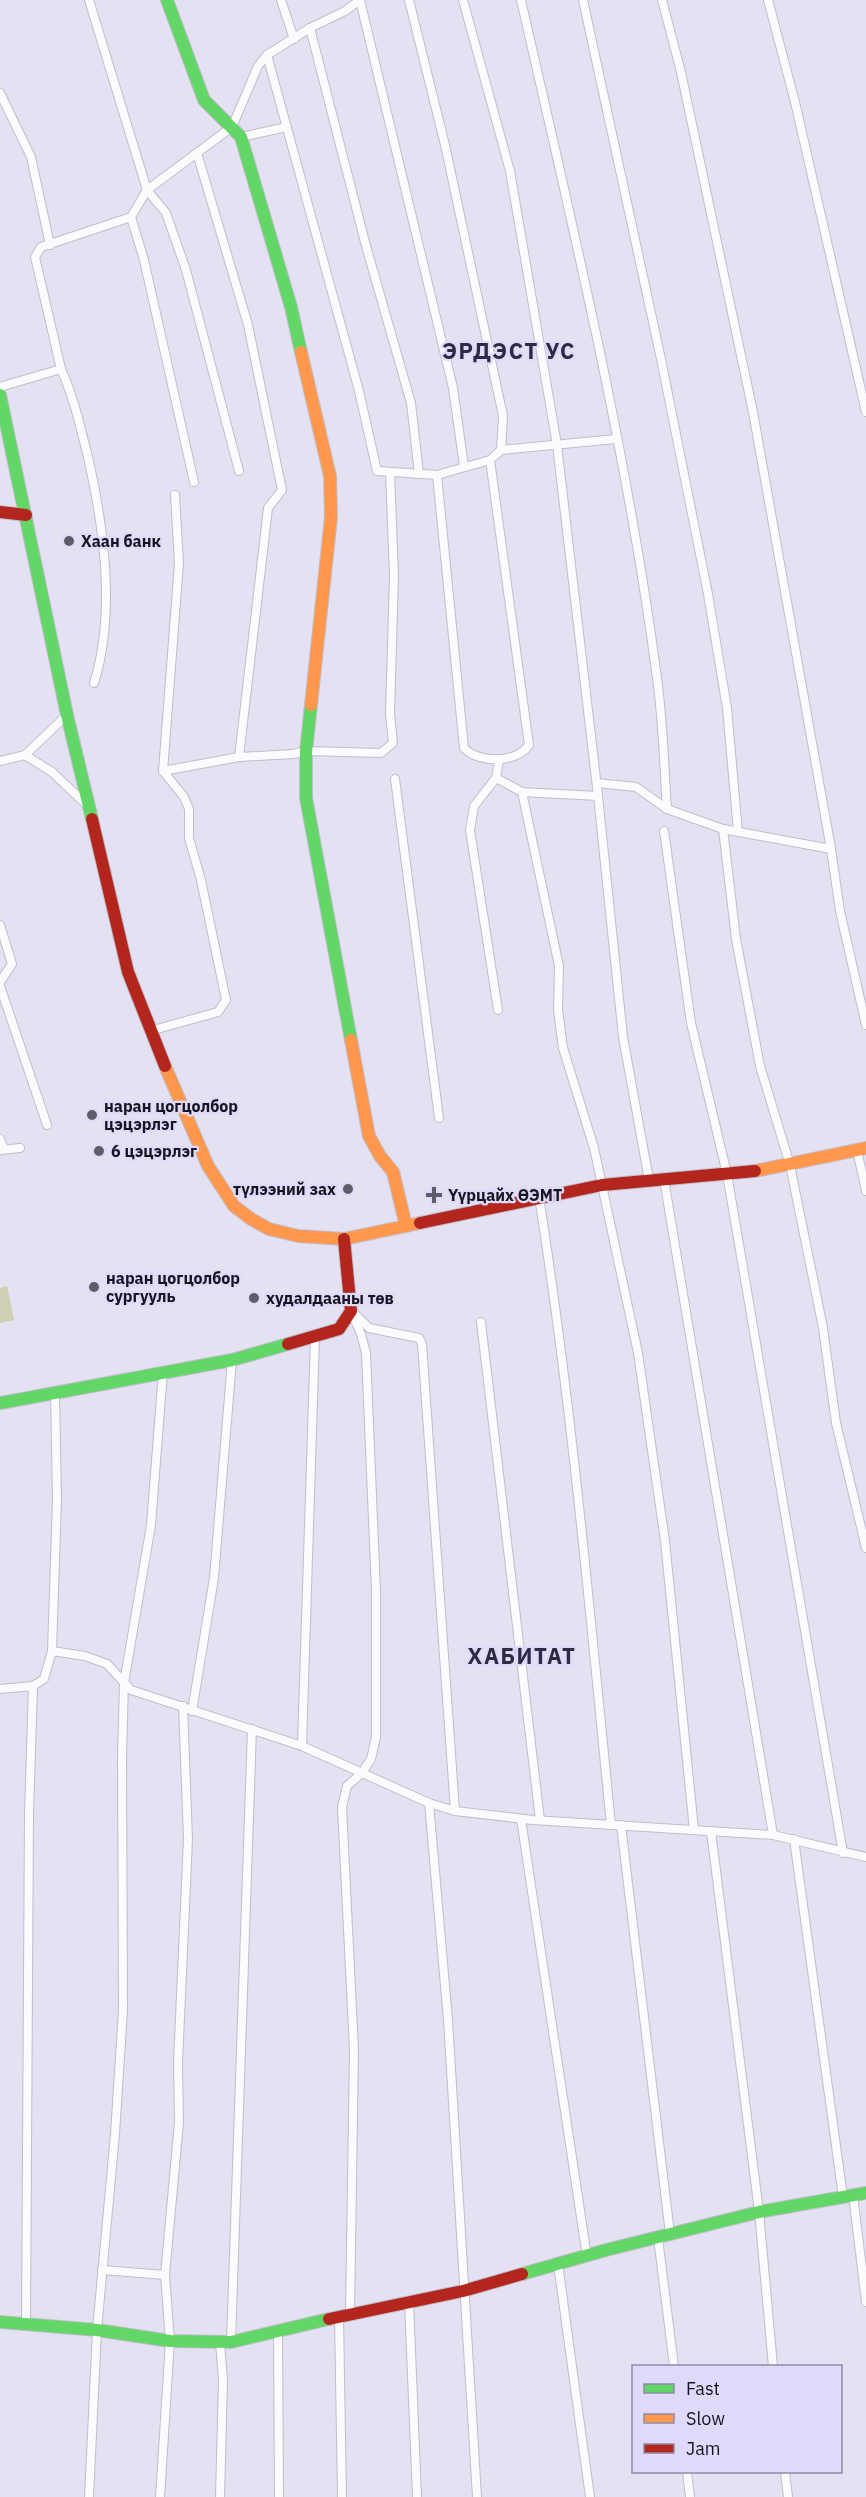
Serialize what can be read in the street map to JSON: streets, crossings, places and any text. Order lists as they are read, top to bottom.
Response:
{
  "districts": ["ЭРДЭСТ УС", "ХАБИТАТ"],
  "places": {
    "other": [
      "Хаан банк",
      "наран цогцолбор цэцэрлэг",
      "6 цэцэрлэг",
      "түлээний зах",
      "наран цогцолбор сургууль",
      "худалдааны төв"
    ],
    "health": ["Үүрцайх ӨЭМТ"]
  },
  "legend": ["Fast", "Slow", "Jam"]
}
